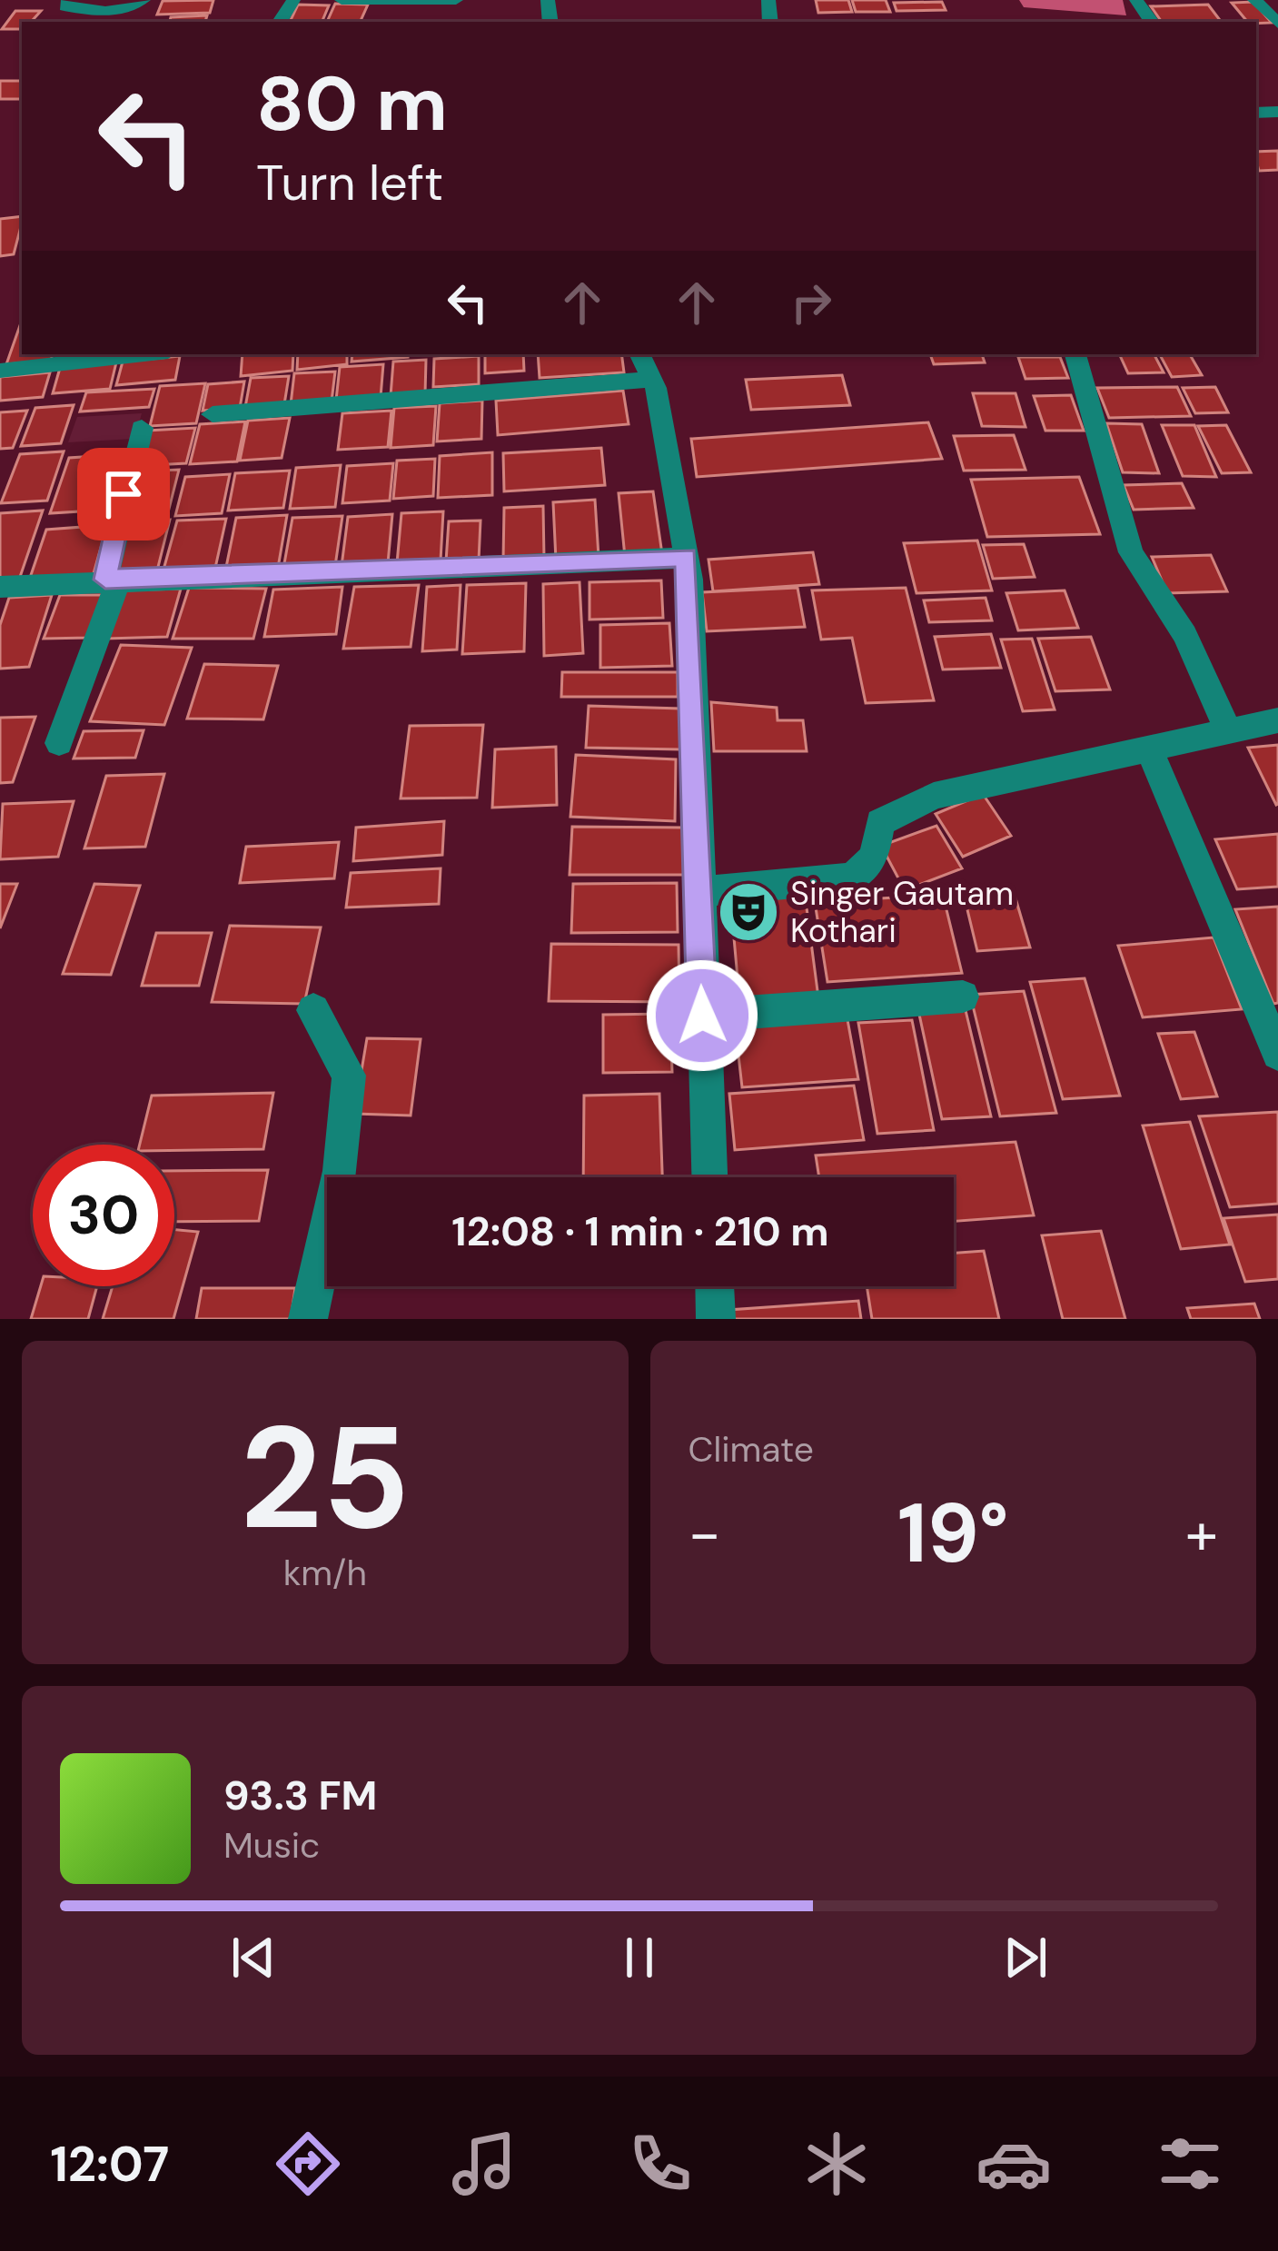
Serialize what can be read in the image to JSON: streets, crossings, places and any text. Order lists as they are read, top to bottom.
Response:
{
  "places": {
    "theatre": ["Singer Gautam Kothari"]
  },
  "page": {
    "turn": ["80 m", "Turn left"],
    "limit": "30",
    "trip": "12:08 · 1 min · 210 m",
    "tile": [
      ["25", "km/h"],
      "Climate"
    ],
    "heat": ["−", "19°", "+"],
    "song": ["93.3 FM", "Music"],
    "tabs": "12:07"
  }
}
